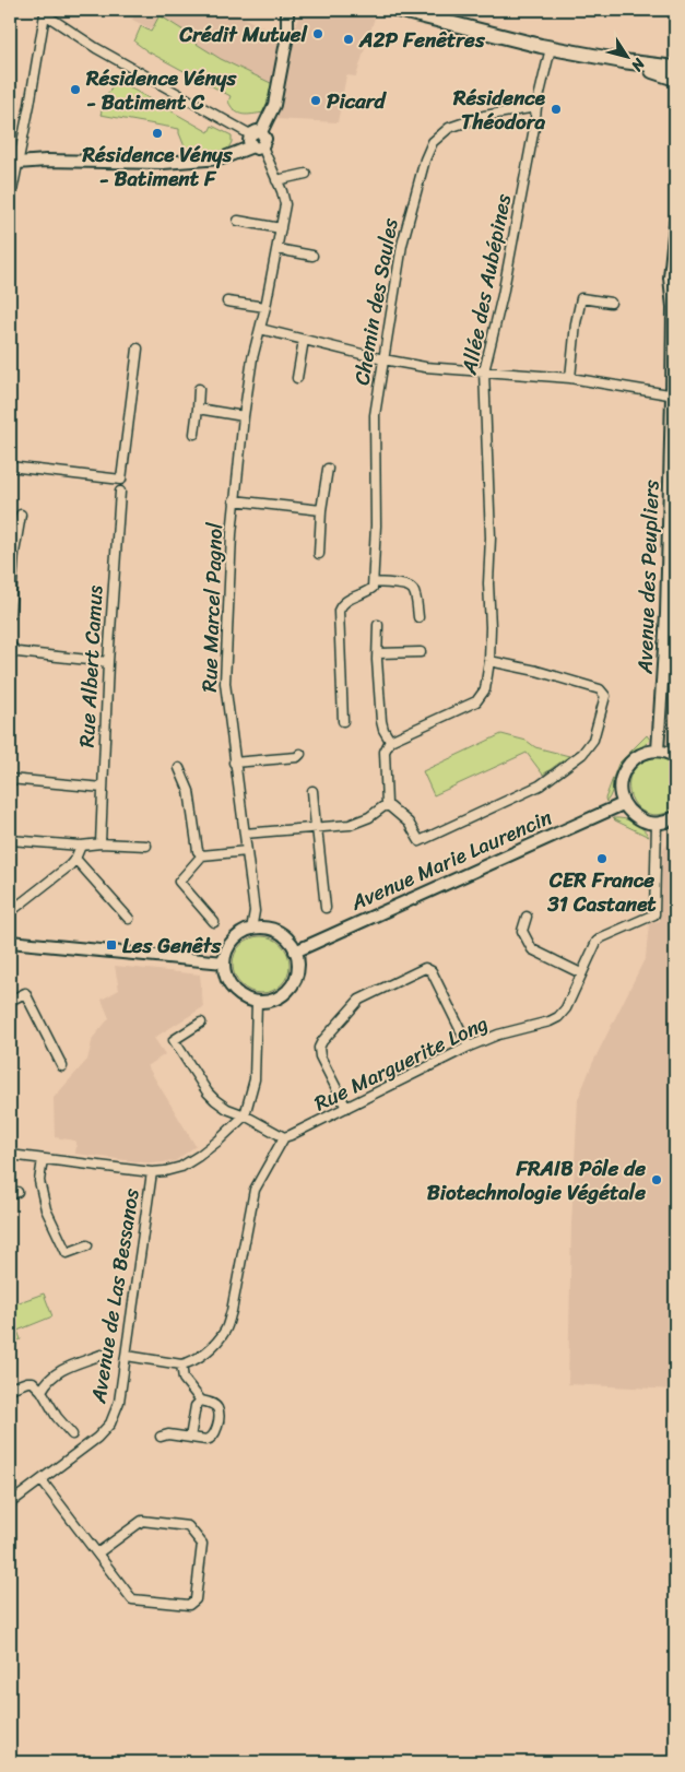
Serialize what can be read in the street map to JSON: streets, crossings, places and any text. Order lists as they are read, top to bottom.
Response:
{
  "streets": {
    "street": [
      "Allée des Aubépines",
      "Chemin des Saules",
      "Avenue des Peupliers",
      "Rue Marcel Pagnol",
      "Rue Albert Camus",
      "Avenue Marie Laurencin",
      "Rue Marguerite Long",
      "Avenue de Las Bessanos"
    ]
  },
  "crossings": [
    ["Allée des Aubépines", "Chemin des Saules"],
    ["Rue Marcel Pagnol", "Avenue Marie Laurencin"]
  ],
  "places": {
    "other": [
      "Crédit Mutuel",
      "A2P Fenêtres",
      "Résidence Vénys - Batiment C",
      "Picard",
      "Résidence Théodora",
      "Résidence Vénys - Batiment F",
      "CER France 31 Castanet",
      "FRAIB Pôle de Biotechnologie Végétale"
    ],
    "transit": ["Les Genêts"]
  },
  "north": "bottom right"
}
